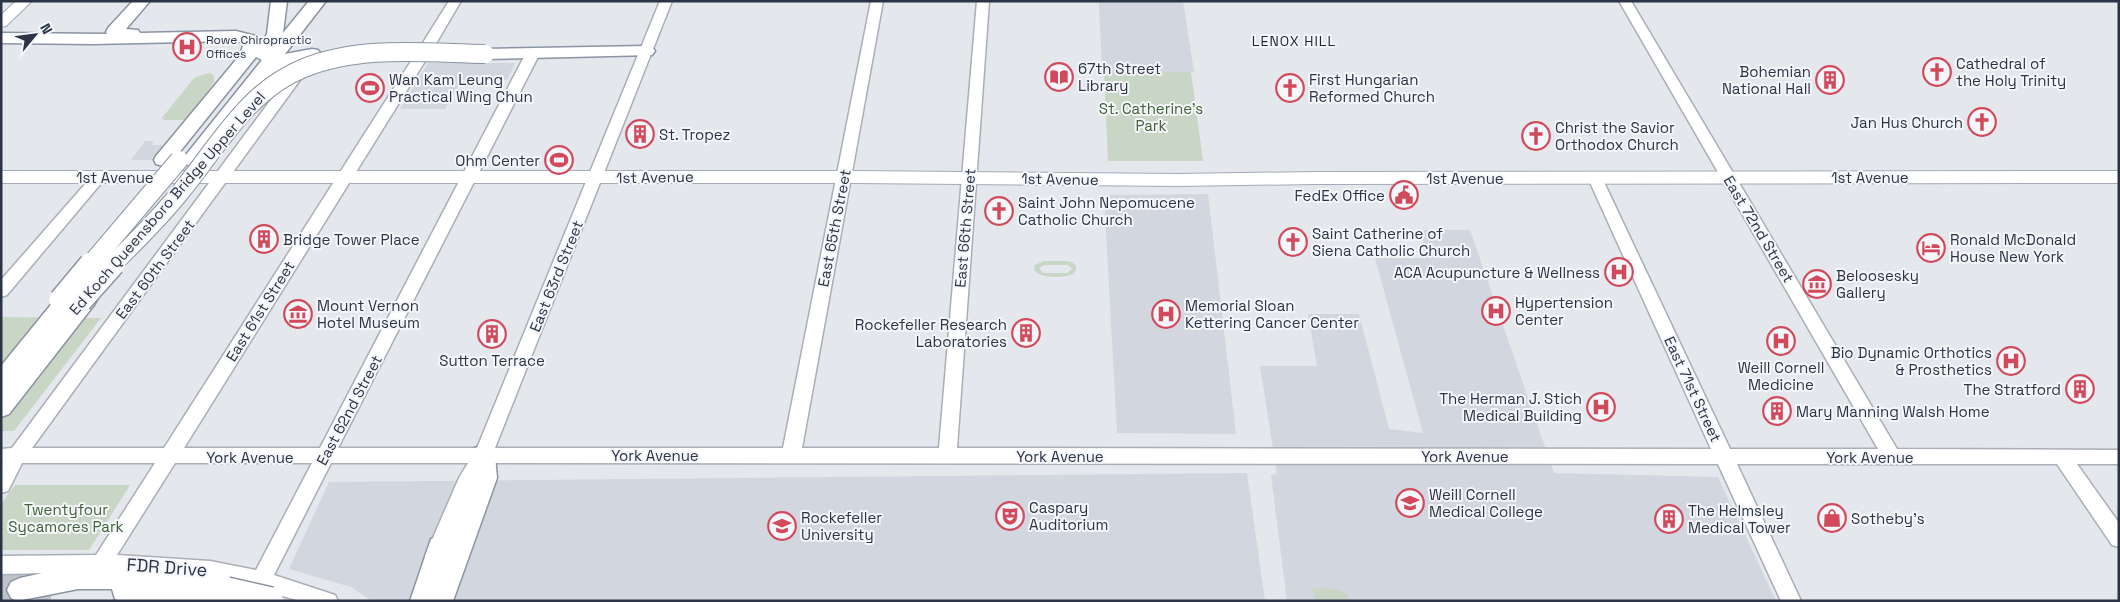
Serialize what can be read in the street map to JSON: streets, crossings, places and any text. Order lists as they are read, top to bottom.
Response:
{
  "streets": {
    "highway": ["Ed Koch Queensboro Bridge Upper Level", "FDR Drive"],
    "main road": [
      "1st Avenue",
      "East 65th Street",
      "East 66th Street",
      "East 72nd Street",
      "East 60th Street",
      "East 63rd Street",
      "East 61st Street",
      "East 71st Street",
      "East 62nd Street",
      "York Avenue"
    ]
  },
  "crossings": [
    ["1st Avenue", "East 65th Street"],
    ["1st Avenue", "East 66th Street"],
    ["1st Avenue", "East 72nd Street"],
    ["1st Avenue", "East 60th Street"],
    ["1st Avenue", "East 63rd Street"],
    ["1st Avenue", "East 61st Street"],
    ["1st Avenue", "East 71st Street"],
    ["1st Avenue", "East 62nd Street"],
    ["Ed Koch Queensboro Bridge Upper Level", "East 63rd Street"],
    ["Ed Koch Queensboro Bridge Upper Level", "East 62nd Street"],
    ["East 65th Street", "York Avenue"],
    ["East 66th Street", "York Avenue"],
    ["East 72nd Street", "York Avenue"],
    ["East 60th Street", "York Avenue"],
    ["East 63rd Street", "York Avenue"],
    ["East 61st Street", "York Avenue"],
    ["East 61st Street", "FDR Drive"],
    ["East 71st Street", "York Avenue"],
    ["East 62nd Street", "York Avenue"],
    ["East 62nd Street", "FDR Drive"]
  ],
  "districts": ["LENOX HILL"],
  "parks": ["St. Catherine's Park", "Twentyfour Sycamores Park"],
  "places": {
    "hospital": [
      "Rowe Chiropractic Offices",
      "ACA Acupuncture & Wellness",
      "Hypertension Center",
      "Memorial Sloan Kettering Cancer Center",
      "Weill Cornell Medicine",
      "Bio Dynamic Orthotics & Prosthetics",
      "The Herman J. Stich Medical Building"
    ],
    "church": [
      "Cathedral of the Holy Trinity",
      "First Hungarian Reformed Church",
      "Jan Hus Church",
      "Christ the Savior Orthodox Church",
      "Saint John Nepomucene Catholic Church",
      "Saint Catherine of Siena Catholic Church"
    ],
    "library": ["67th Street Library"],
    "building": [
      "Bohemian National Hall",
      "St. Tropez",
      "Bridge Tower Place",
      "Rockefeller Research Laboratories",
      "Sutton Terrace",
      "The Stratford",
      "Mary Manning Walsh Home",
      "The Helmsley Medical Tower"
    ],
    "sports": ["Wan Kam Leung Practical Wing Chun", "Ohm Center"],
    "public building": ["FedEx Office"],
    "hotel": ["Ronald McDonald House New York"],
    "museum": ["Beloosesky Gallery", "Mount Vernon Hotel Museum"],
    "school or university": ["Weill Cornell Medical College", "Rockefeller University"],
    "theatre": ["Caspary Auditorium"],
    "shop": ["Sotheby's"]
  },
  "north": "top right"
}
